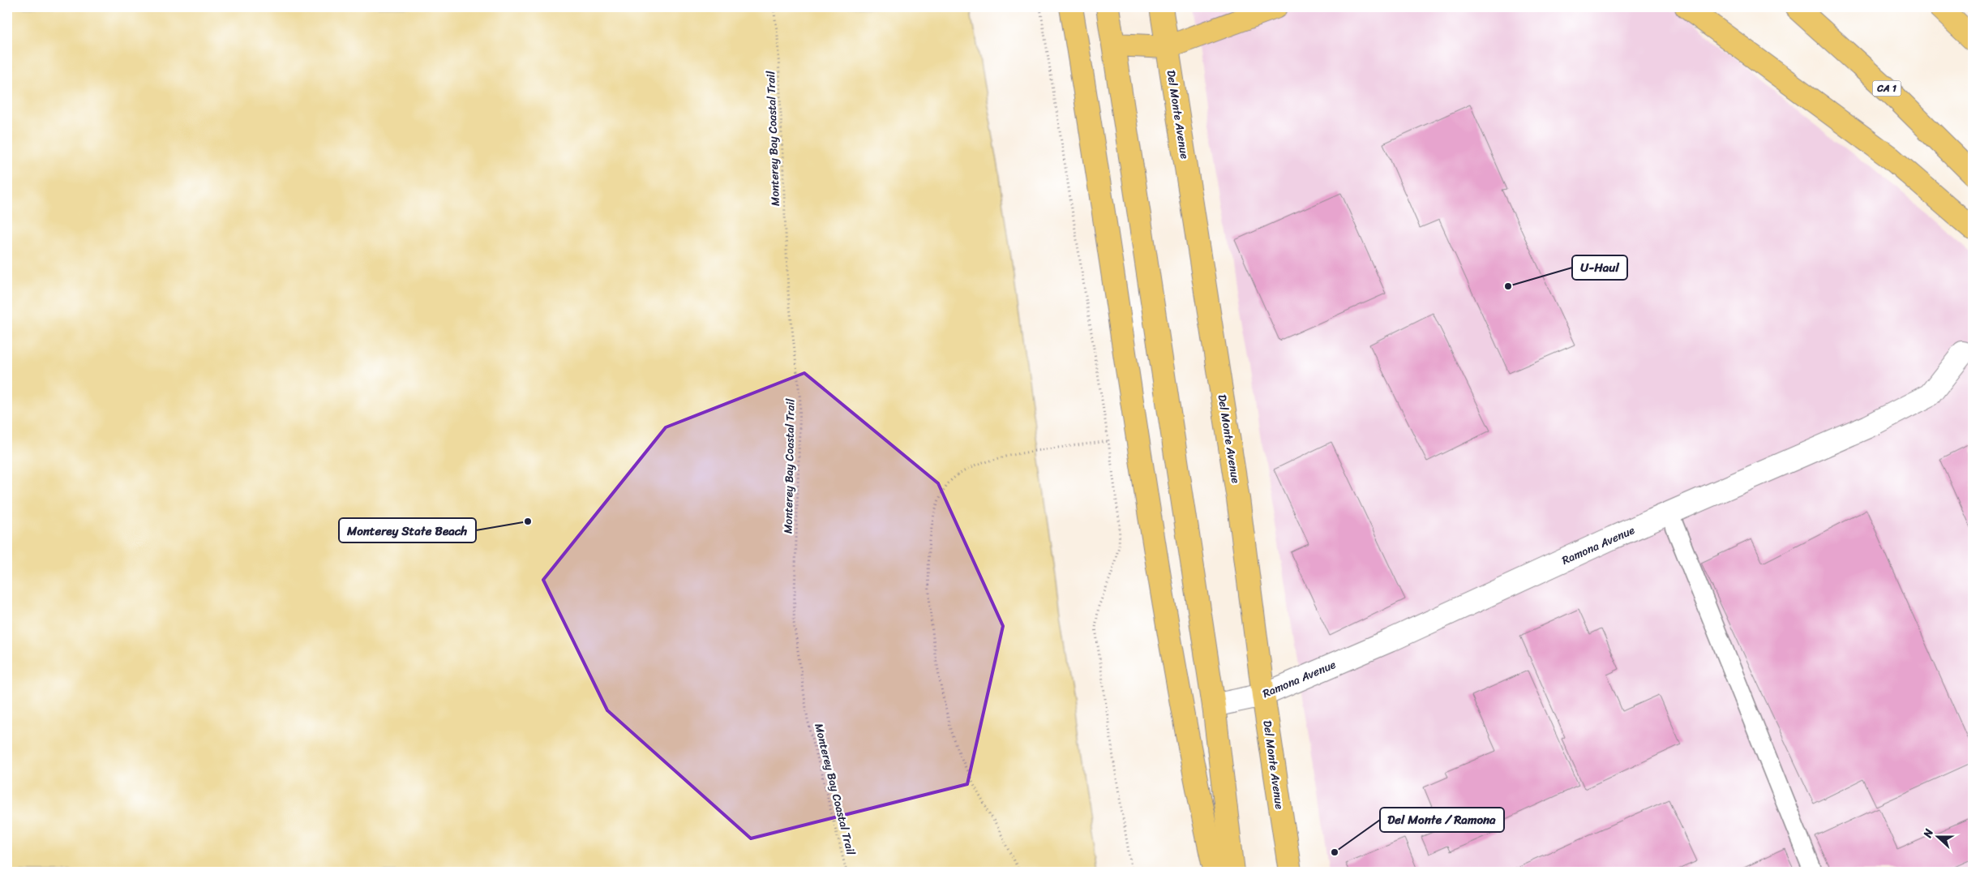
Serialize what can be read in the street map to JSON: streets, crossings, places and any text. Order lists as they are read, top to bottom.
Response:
{
  "streets": {
    "main road": ["CA 1", "Del Monte Avenue"],
    "street": ["Ramona Avenue"],
    "path": ["Monterey Bay Coastal Trail"]
  },
  "crossings": [
    ["Del Monte Avenue", "Ramona Avenue"]
  ],
  "places": ["U-Haul", "Monterey State Beach", "Del Monte / Ramona"],
  "north": "left"
}
